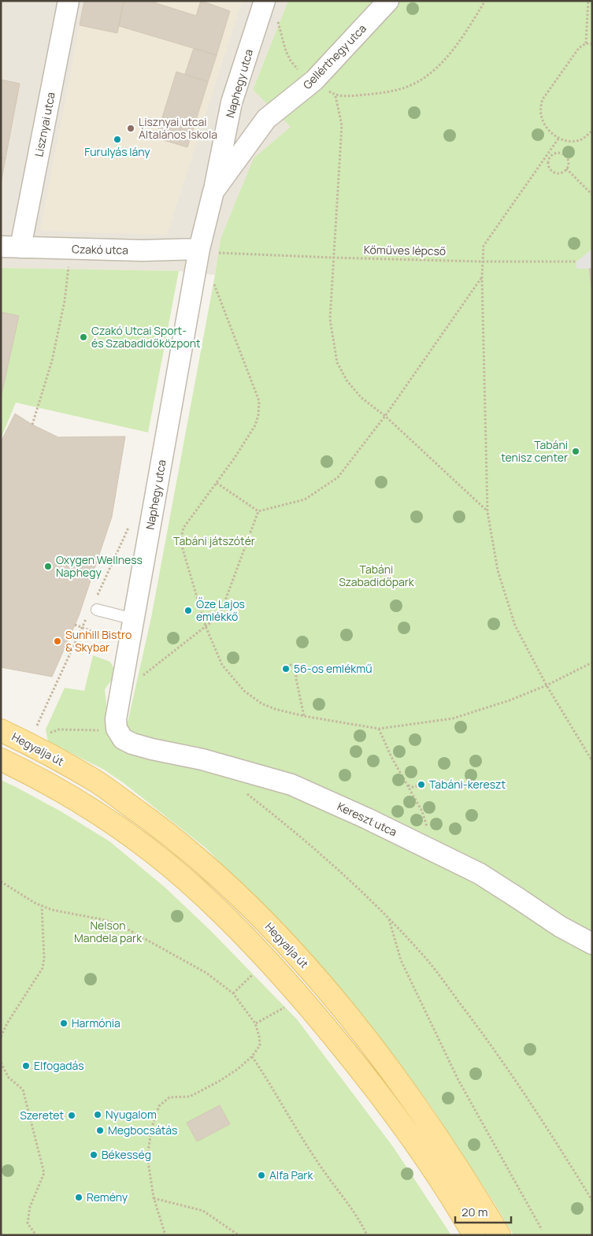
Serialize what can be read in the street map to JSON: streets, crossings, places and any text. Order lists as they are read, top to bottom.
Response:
{
  "streets": {
    "main road": ["Hegyalja út"],
    "street": [
      "Gellérthegy utca",
      "Naphegy utca",
      "Lisznyai utca",
      "Czakó utca",
      "Kereszt utca"
    ],
    "path": ["Kőműves lépcső"]
  },
  "crossings": [
    ["Gellérthegy utca", "Naphegy utca"],
    ["Gellérthegy utca", "Czakó utca"],
    ["Naphegy utca", "Czakó utca"],
    ["Naphegy utca", "Kereszt utca"],
    ["Lisznyai utca", "Czakó utca"]
  ],
  "parks": ["Tabáni játszótér", "Tabáni Szabadidőpark", "Nelson Mandela park"],
  "places": [
    "Lisznyai utcai Általános Iskola",
    "Furulyás lány",
    "Czakó Utcai Sport- és Szabadidőközpont",
    "Tabáni tenisz center",
    "Oxygen Wellness Naphegy",
    "Őze Lajos emlékkő",
    "Sunhill Bistro & Skybar",
    "56-os emlékmű",
    "Tabáni-kereszt",
    "Harmónia",
    "Elfogadás",
    "Nyugalom",
    "Szeretet",
    "Megbocsátás",
    "Békesség",
    "Alfa Park",
    "Remény"
  ],
  "scale_bar": "20 m"
}
